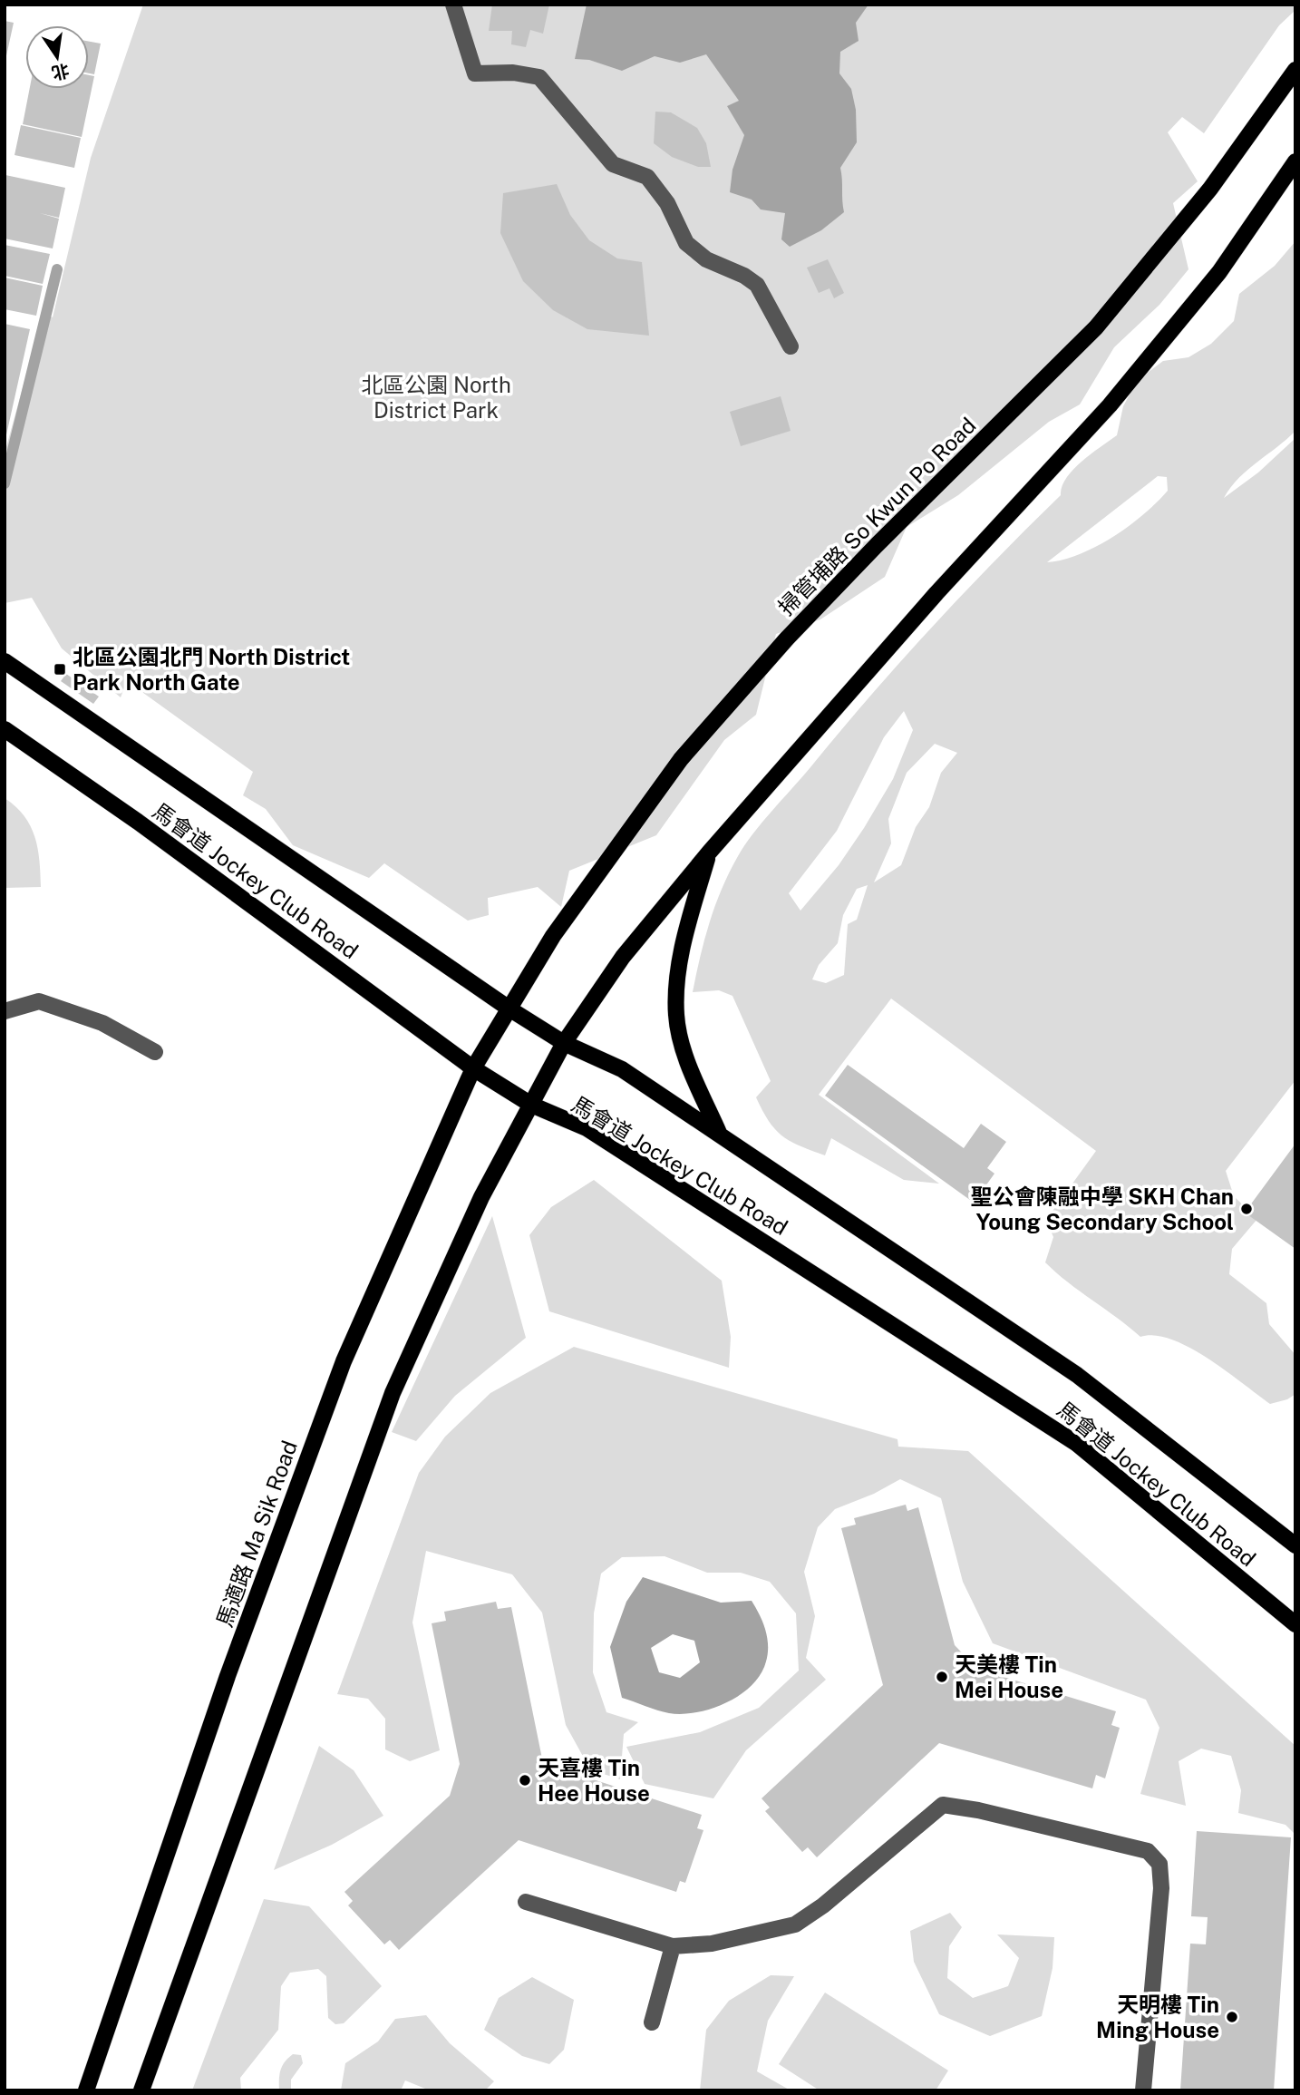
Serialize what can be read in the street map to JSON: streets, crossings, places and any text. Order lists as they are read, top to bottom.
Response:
{
  "streets": {
    "main road": ["掃管埔路 So Kwun Po Road", "馬會道 Jockey Club Road", "馬適路 Ma Sik Road"]
  },
  "crossings": [
    ["掃管埔路 So Kwun Po Road", "馬會道 Jockey Club Road"],
    ["掃管埔路 So Kwun Po Road", "馬適路 Ma Sik Road"],
    ["馬會道 Jockey Club Road", "馬適路 Ma Sik Road"]
  ],
  "parks": ["北區公園 North District Park"],
  "places": {
    "transit": ["北區公園北門 North District Park North Gate"],
    "other": [
      "聖公會陳融中學 SKH Chan Young Secondary School",
      "天美樓 Tin Mei House",
      "天喜樓 Tin Hee House",
      "天明樓 Tin Ming House"
    ]
  },
  "north": "bottom"
}
